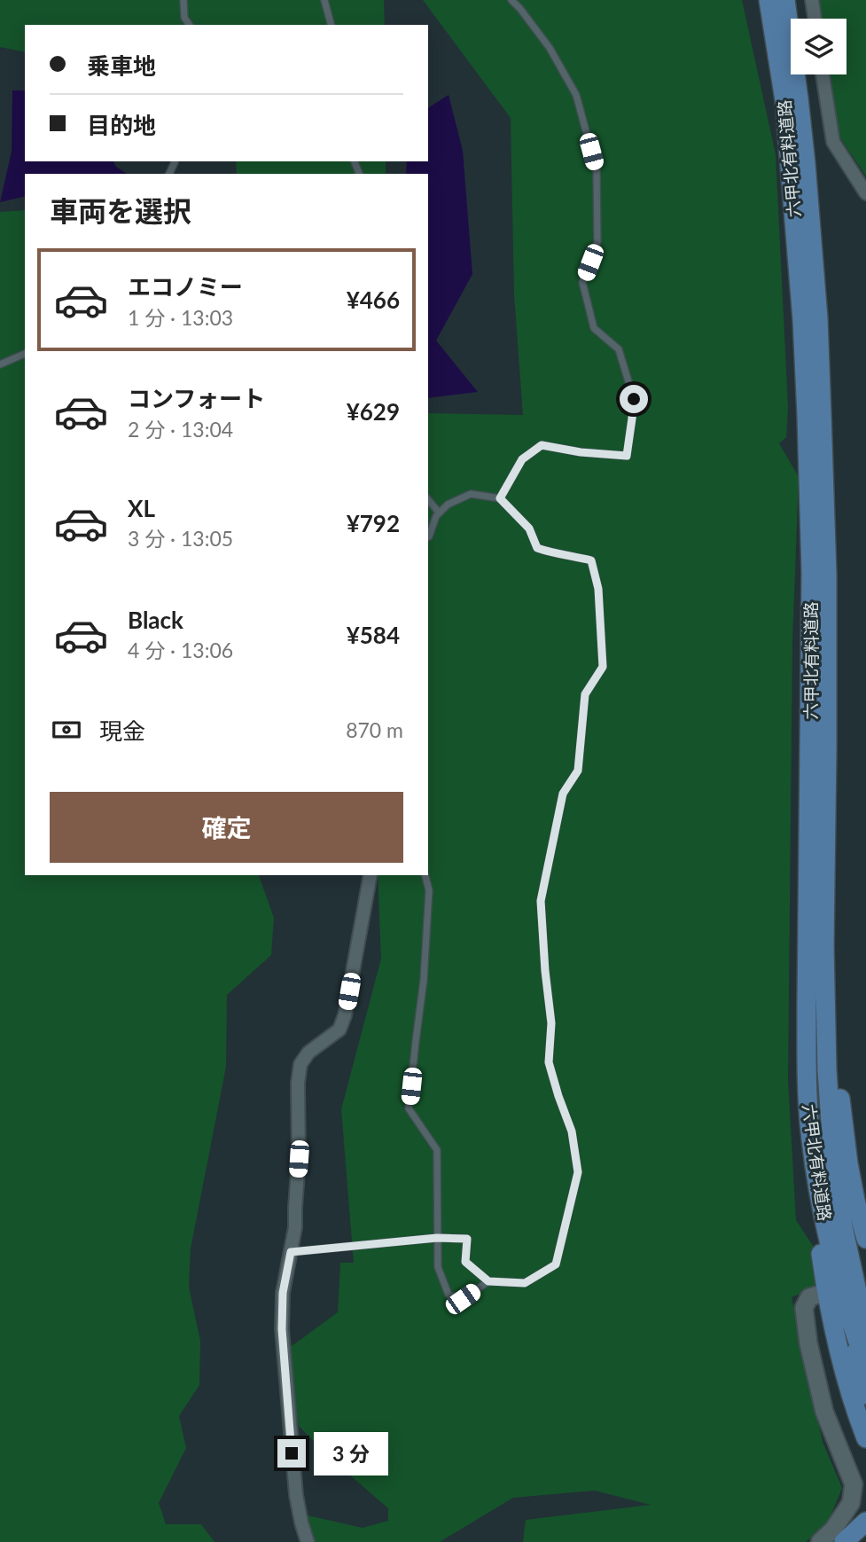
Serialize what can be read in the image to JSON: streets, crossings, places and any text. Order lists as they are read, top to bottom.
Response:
{
  "streets": {
    "main road": ["六甲北有料道路"]
  },
  "page": {
    "banner": ["乗車地", "目的地"],
    "heading": "車両を選択",
    "list": [
      {
        "name": "エコノミー",
        "note": "1 分 · 13:03",
        "value": "¥466"
      },
      {
        "name": "コンフォート",
        "note": "2 分 · 13:04",
        "value": "¥629"
      },
      {
        "name": "XL",
        "note": "3 分 · 13:05",
        "value": "¥792"
      },
      {
        "name": "Black",
        "note": "4 分 · 13:06",
        "value": "¥584"
      }
    ],
    "pay": ["現金", "870 m"],
    "buttons": "確定",
    "bubble": "3 分"
  }
}
